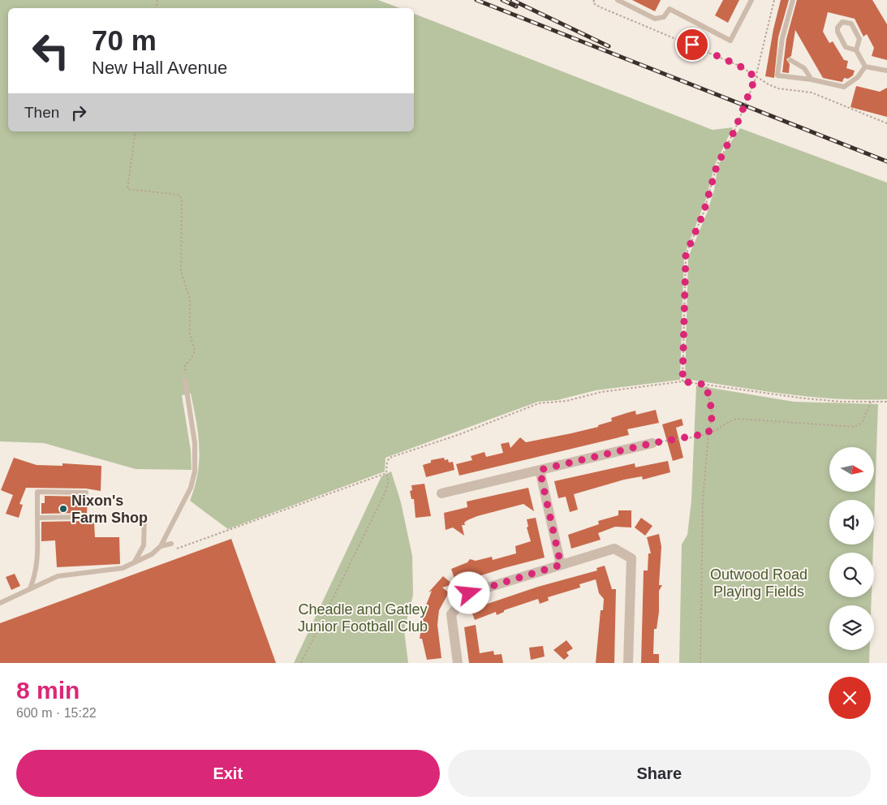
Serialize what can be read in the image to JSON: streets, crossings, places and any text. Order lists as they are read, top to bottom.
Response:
{
  "parks": ["Outwood Road Playing Fields", "Cheadle and Gatley Junior Football Club"],
  "places": ["Nixon's Farm Shop"],
  "north": "right",
  "page": {
    "turn": ["70 m", "New Hall Avenue"],
    "then": "Then",
    "heading": ["8 min", "600 m · 15:22"],
    "buttons": ["Exit", "Share"]
  }
}
